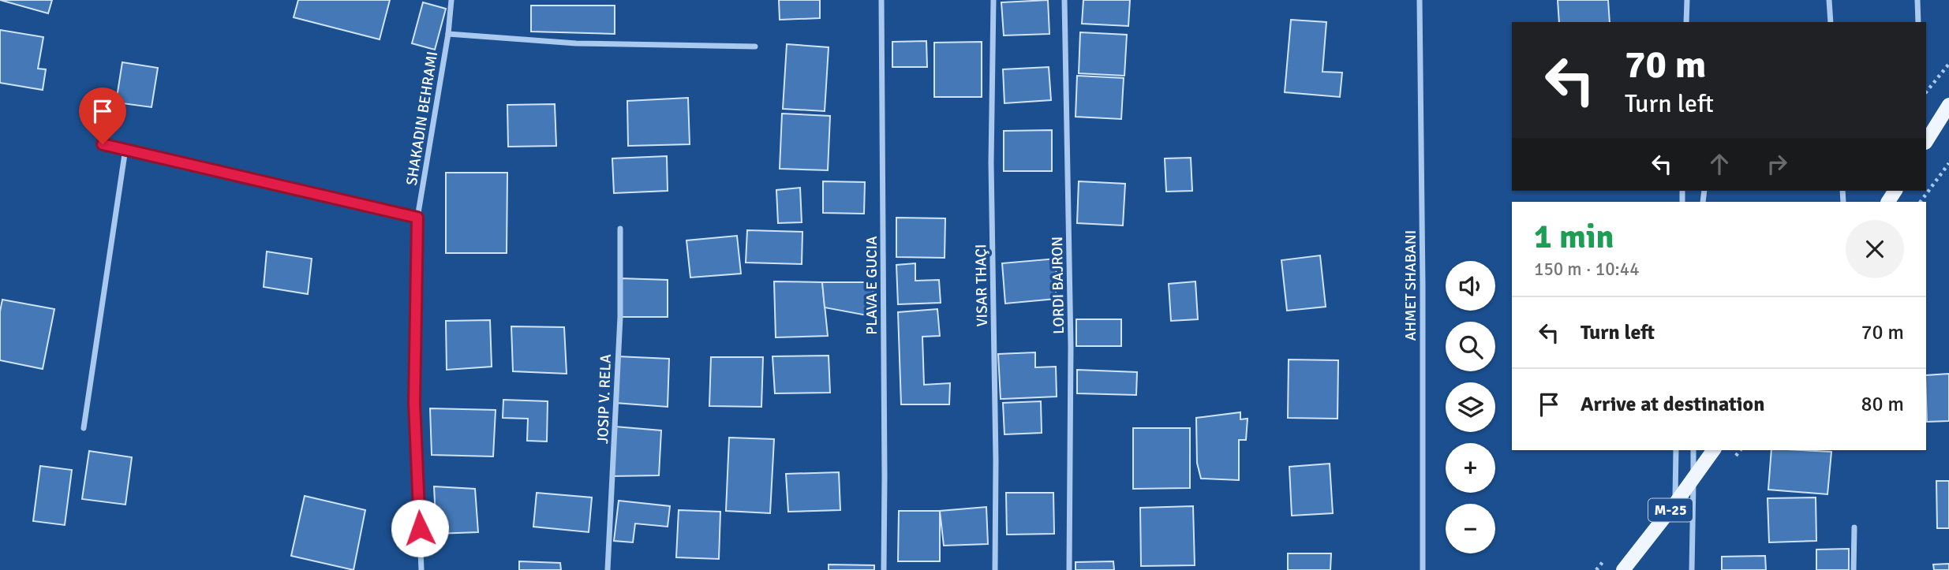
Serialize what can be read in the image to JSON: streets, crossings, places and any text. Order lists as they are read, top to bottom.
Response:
{
  "streets": {
    "main road": ["M-25"],
    "street": [
      "SHAKADIN BEHRAMI",
      "PLAVA E GUCIA",
      "VISAR THAÇI",
      "LORDI BAJRON",
      "AHMET SHABANI",
      "JOSIP V. RELA"
    ]
  },
  "page": {
    "turn": ["70 m", "Turn left"],
    "heading": ["1 min", "150 m · 10:44"],
    "map_buttons": ["+", "−"],
    "list": [
      {
        "name": "Turn left",
        "value": "70 m"
      },
      {
        "name": "Arrive at destination",
        "value": "80 m"
      }
    ]
  }
}
